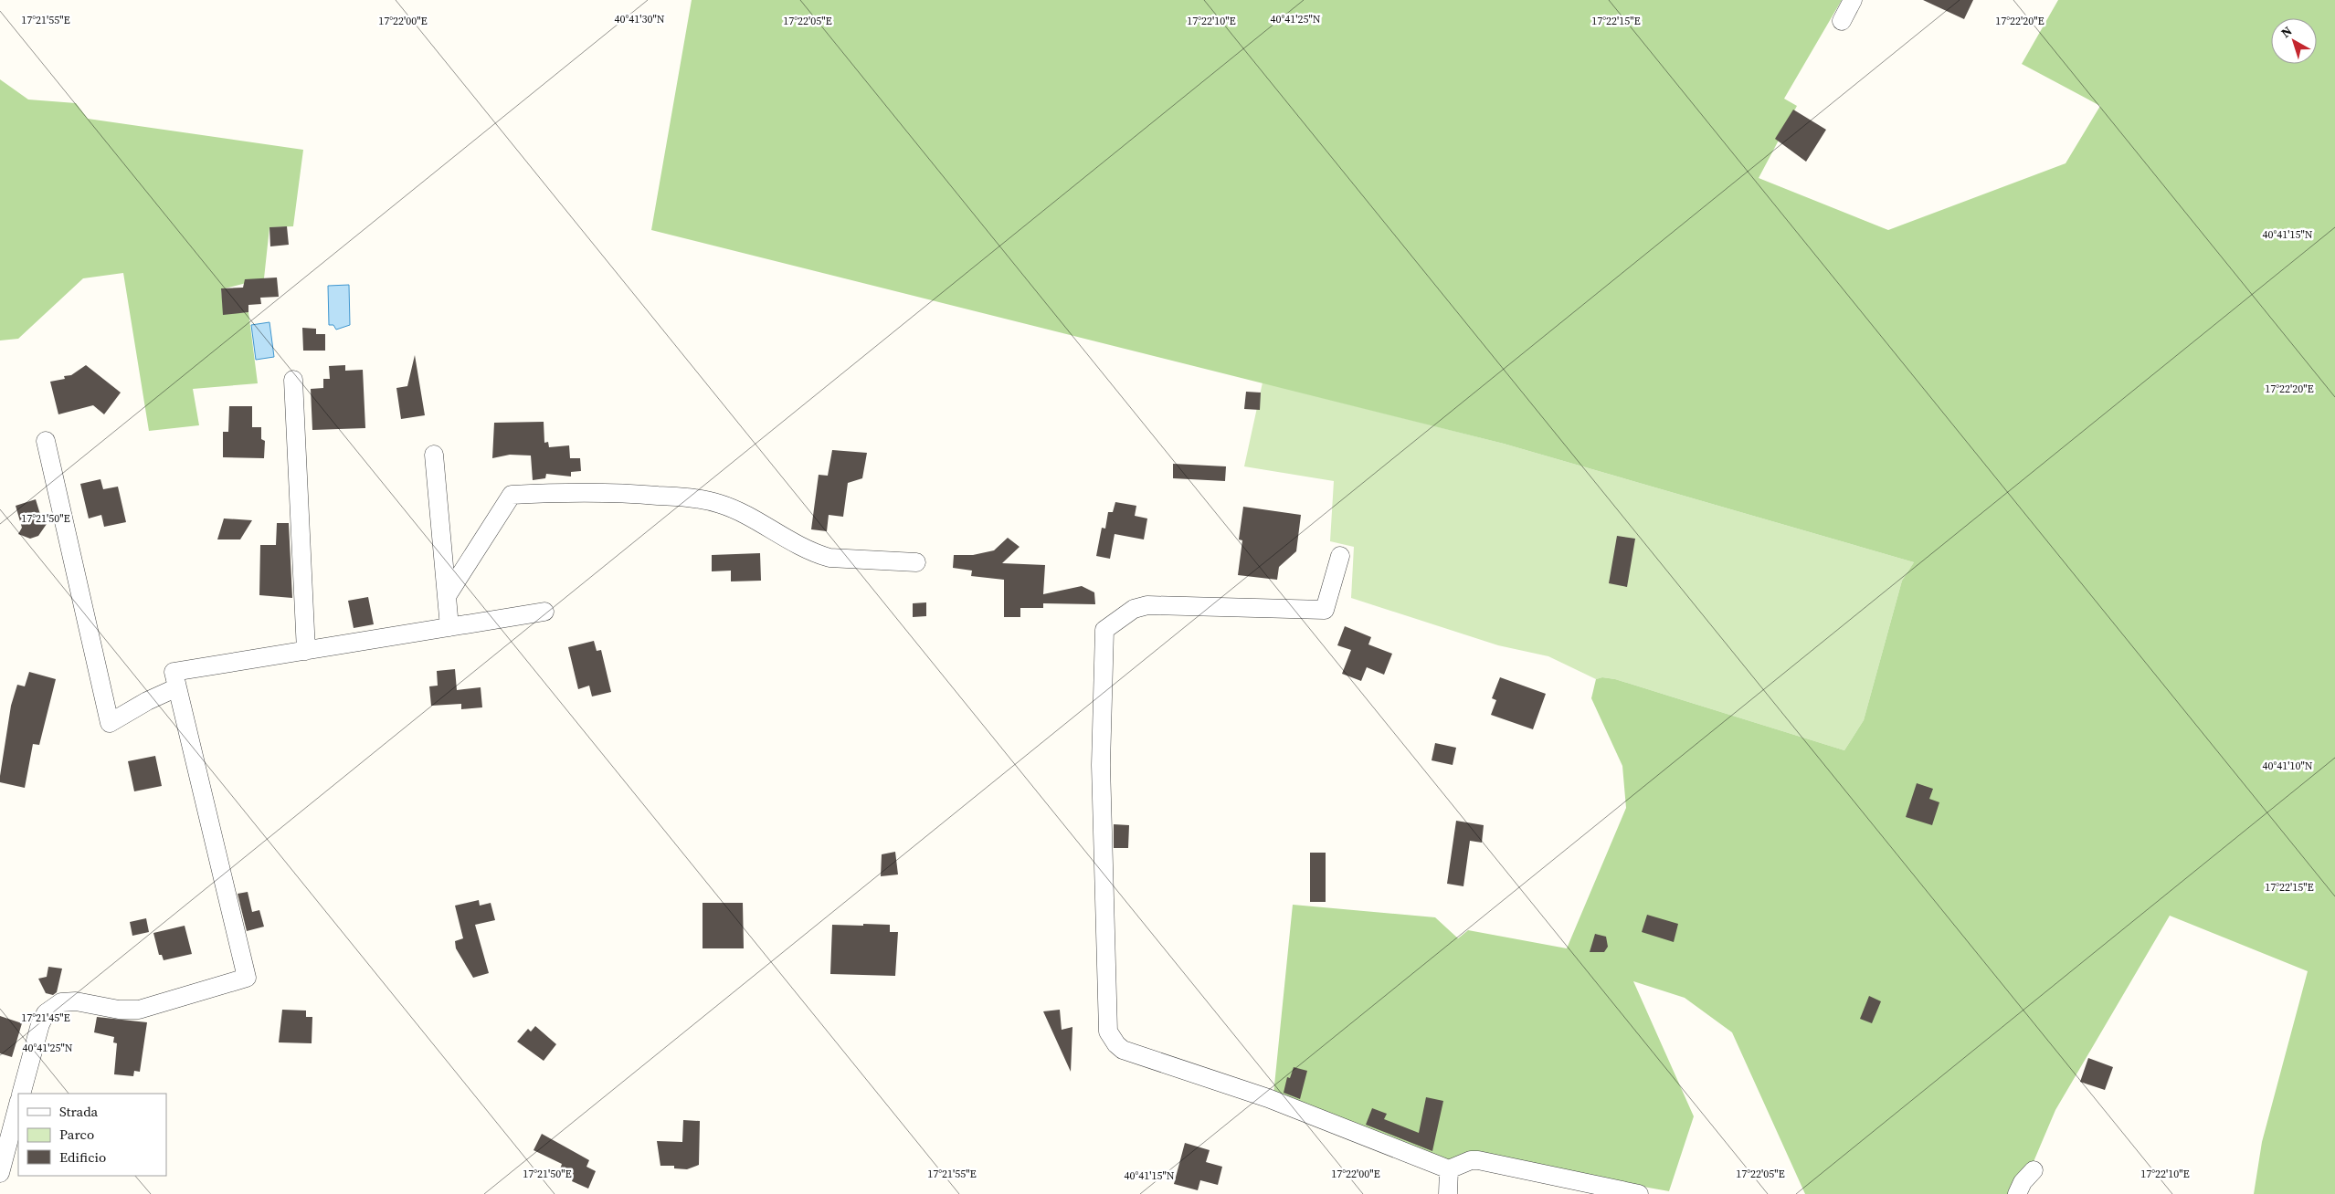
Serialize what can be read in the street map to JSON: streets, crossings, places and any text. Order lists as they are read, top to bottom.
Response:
{
  "legend": ["Strada", "Parco", "Edificio"],
  "north": "top left",
  "coordinates": [
    "40°41'30\"N",
    "40°41'25\"N",
    "17°21'55\"E",
    "17°22'00\"E",
    "17°22'05\"E",
    "17°22'10\"E",
    "17°22'15\"E",
    "17°22'20\"E",
    "40°41'15\"N",
    "17°21'50\"E",
    "40°41'10\"N",
    "17°21'45\"E"
  ]
}
